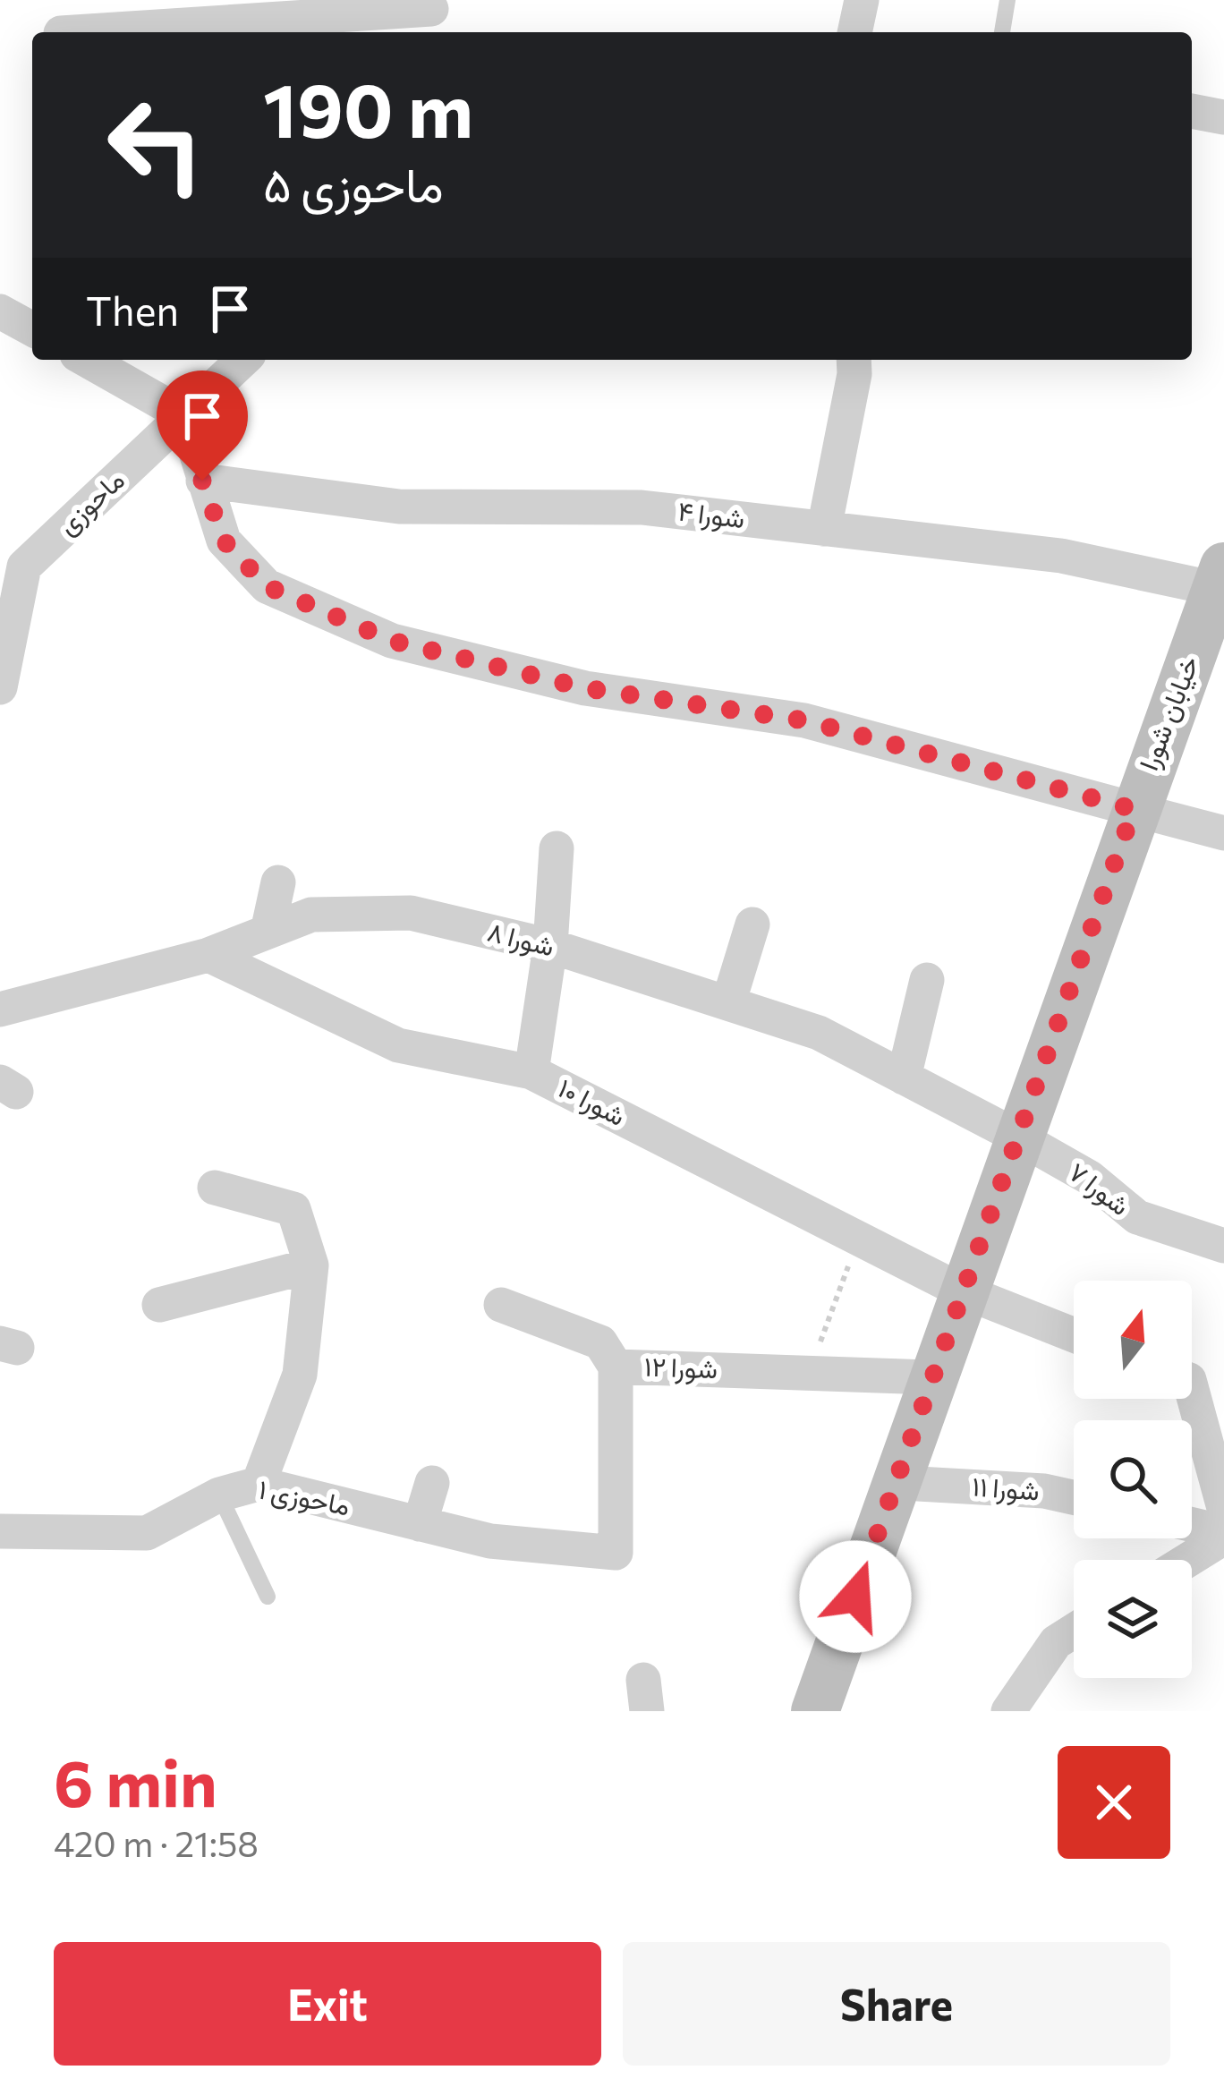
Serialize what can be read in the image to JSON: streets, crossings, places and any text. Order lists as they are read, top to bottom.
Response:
{
  "streets": {
    "main road": ["خیابان شورا"],
    "street": [
      "ماحوزی",
      "شورا ۴",
      "شورا ۸",
      "شورا ۱۰",
      "شورا ۷",
      "شورا ۱۲",
      "شورا ۱۱",
      "ماحوزی ۱"
    ]
  },
  "crossings": [
    ["شورا ۴", "خیابان شورا"],
    ["خیابان شورا", "شورا ۸"],
    ["خیابان شورا", "شورا ۱۰"],
    ["خیابان شورا", "شورا ۷"],
    ["خیابان شورا", "شورا ۱۲"],
    ["خیابان شورا", "شورا ۱۱"],
    ["شورا ۸", "شورا ۱۰"],
    ["شورا ۸", "شورا ۷"],
    ["شورا ۱۲", "ماحوزی ۱"]
  ],
  "north": "top",
  "page": {
    "turn": ["190 m", "ماحوزی ۵"],
    "then": "Then",
    "heading": ["6 min", "420 m · 21:58"],
    "buttons": ["Exit", "Share"]
  }
}
